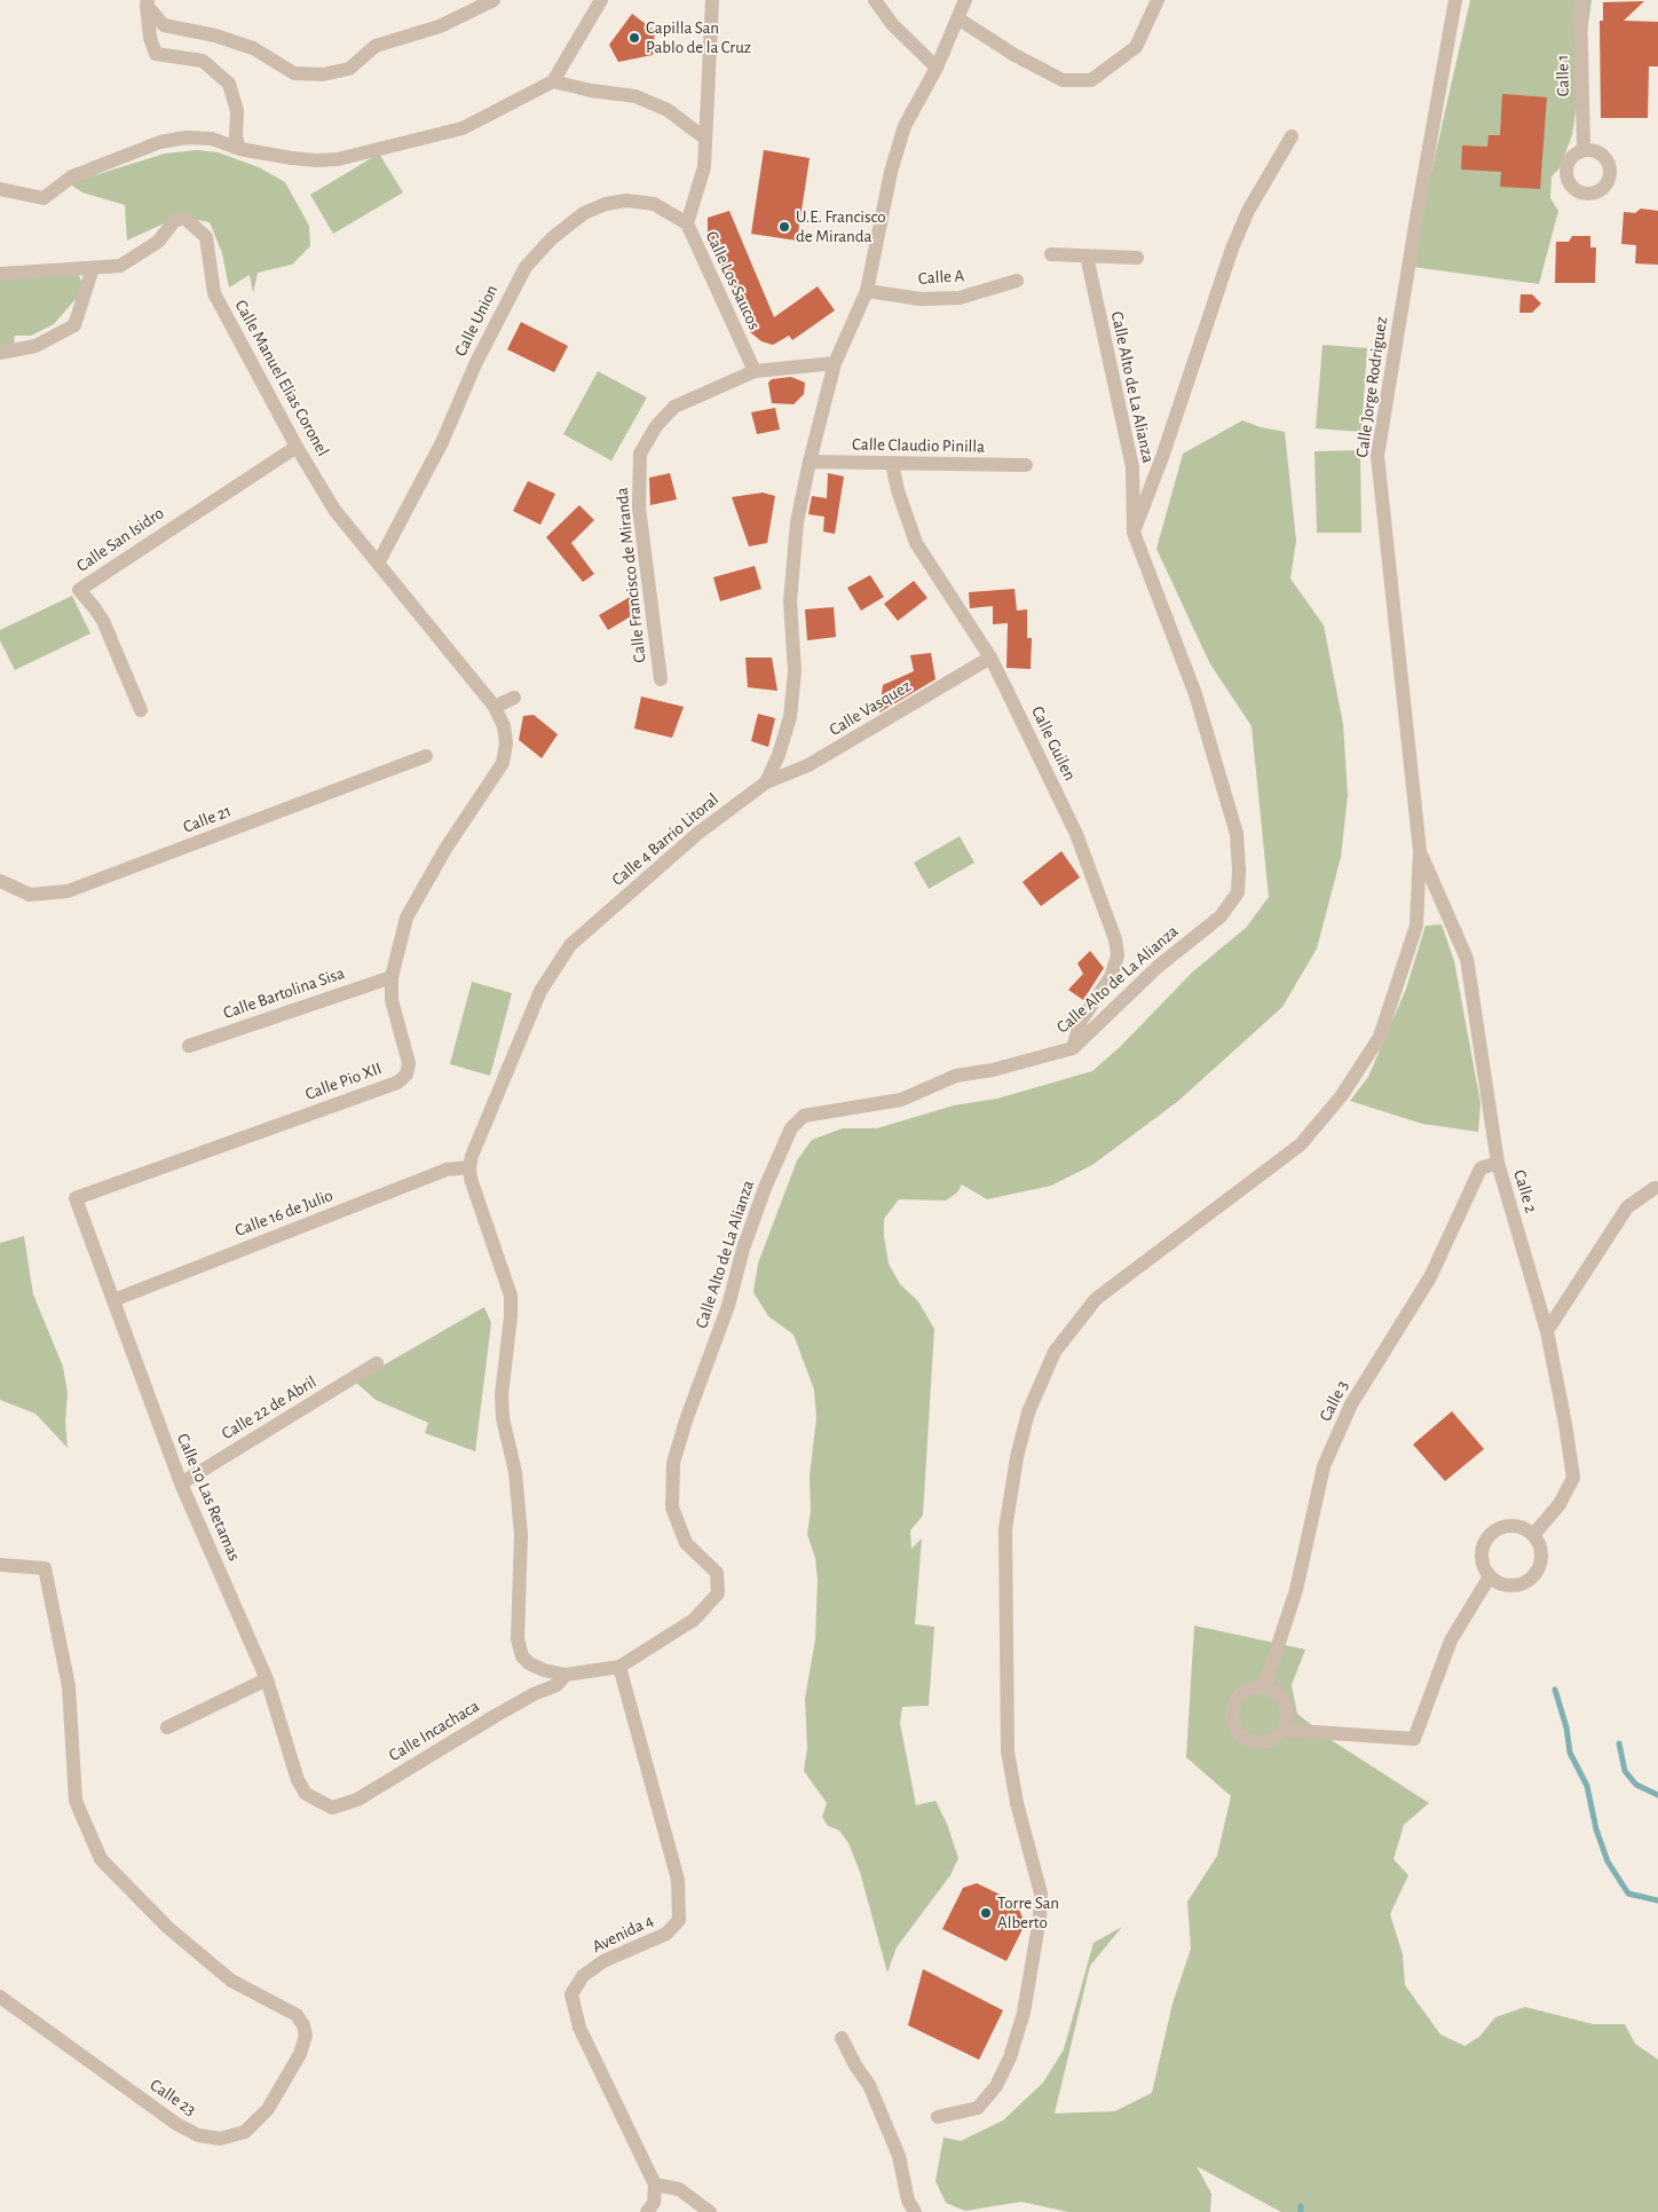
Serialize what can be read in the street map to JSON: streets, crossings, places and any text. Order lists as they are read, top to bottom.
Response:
{
  "streets": {
    "street": [
      "Calle 1",
      "Calle A",
      "Calle Los Saucos",
      "Calle Union",
      "Calle Manuel Elias Coronel",
      "Calle Alto de La Alianza",
      "Calle Jorge Rodriguez",
      "Calle Claudio Pinilla",
      "Calle San Isidro",
      "Calle Francisco de Miranda",
      "Calle Vasquez",
      "Calle Guilen",
      "Calle 21",
      "Calle 4 Barrio Litoral",
      "Calle Bartolina Sisa",
      "Calle Pio XII",
      "Calle 2",
      "Calle 16 de Julio",
      "Calle 3",
      "Calle 22 de Abril",
      "Calle 10 Las Retamas",
      "Calle Incachaca",
      "Avenida 4",
      "Calle 23"
    ]
  },
  "crossings": [
    ["Calle A", "Calle 4 Barrio Litoral"],
    ["Calle Los Saucos", "Calle Union"],
    ["Calle Los Saucos", "Calle Francisco de Miranda"],
    ["Calle Union", "Calle Manuel Elias Coronel"],
    ["Calle Manuel Elias Coronel", "Calle San Isidro"],
    ["Calle Manuel Elias Coronel", "Calle Pio XII"],
    ["Calle Alto de La Alianza", "Calle Guilen"],
    ["Calle Alto de La Alianza", "Avenida 4"],
    ["Calle Jorge Rodriguez", "Calle 2"],
    ["Calle Claudio Pinilla", "Calle Guilen"],
    ["Calle Claudio Pinilla", "Calle 4 Barrio Litoral"],
    ["Calle Francisco de Miranda", "Calle 4 Barrio Litoral"],
    ["Calle Vasquez", "Calle Guilen"],
    ["Calle Vasquez", "Calle 4 Barrio Litoral"],
    ["Calle 4 Barrio Litoral", "Calle 16 de Julio"],
    ["Calle Bartolina Sisa", "Calle Pio XII"],
    ["Calle Pio XII", "Calle 10 Las Retamas"],
    ["Calle 2", "Calle 3"],
    ["Calle 16 de Julio", "Calle 10 Las Retamas"],
    ["Calle 22 de Abril", "Calle 10 Las Retamas"],
    ["Calle 10 Las Retamas", "Calle Incachaca"]
  ],
  "places": ["Capilla San Pablo de la Cruz", "U.E. Francisco de Miranda", "Torre San Alberto"]
}
